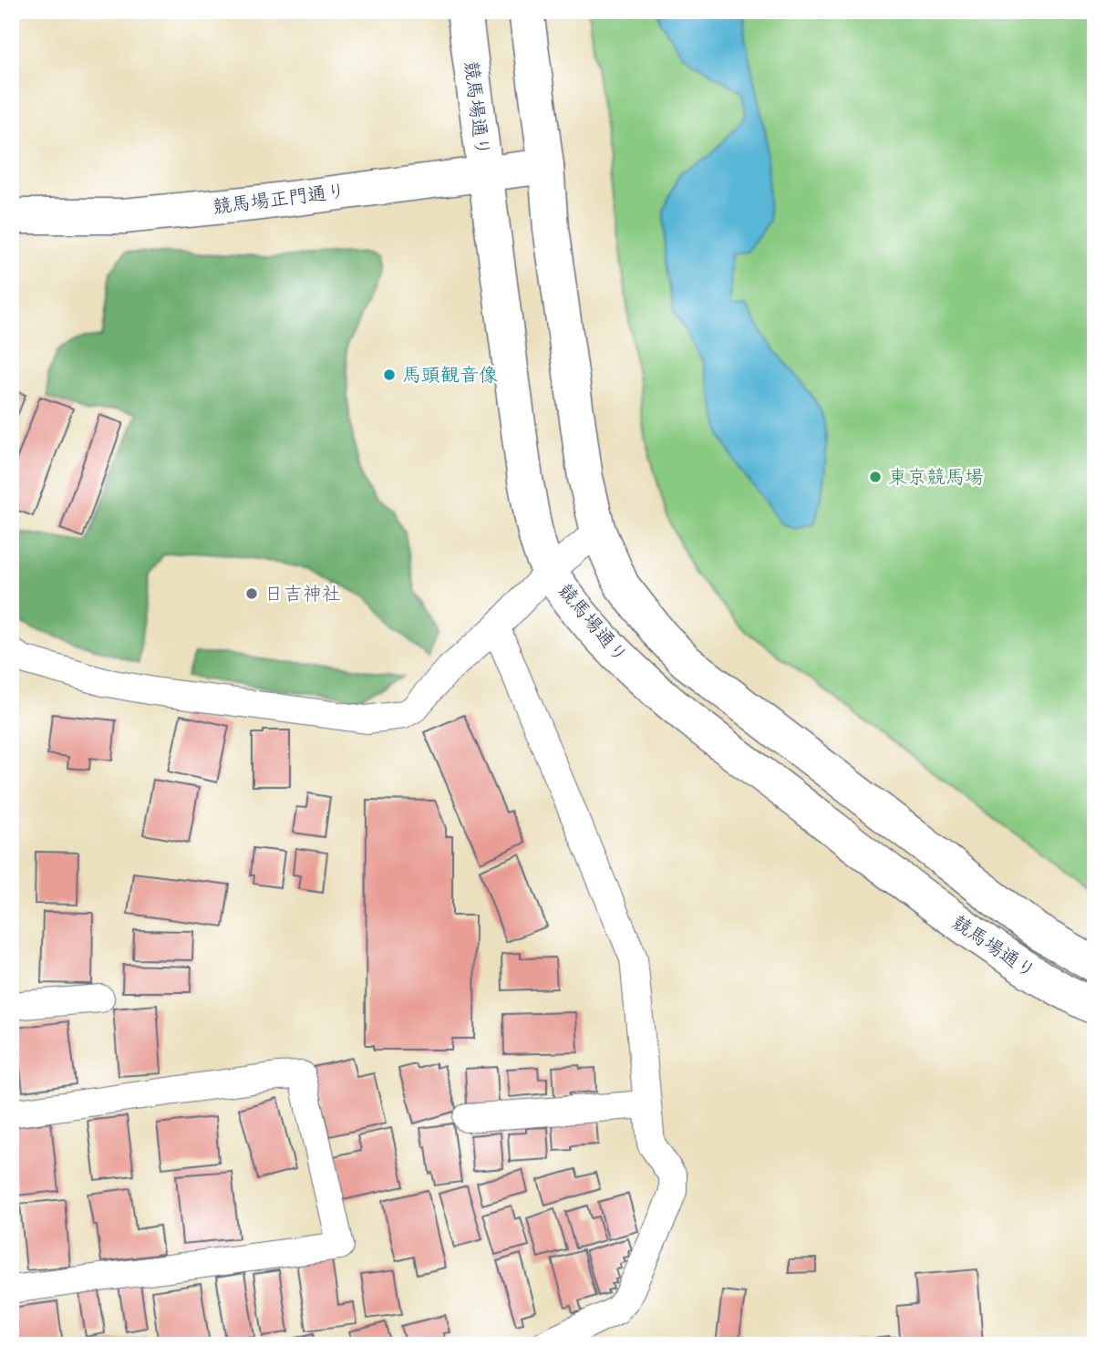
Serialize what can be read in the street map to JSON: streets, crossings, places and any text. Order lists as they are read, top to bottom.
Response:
{
  "streets": {
    "street": ["競馬場通り", "競馬場正門通り"]
  },
  "crossings": [
    ["競馬場通り", "競馬場正門通り"]
  ],
  "places": ["馬頭観音像", "東京競馬場", "日吉神社"]
}
